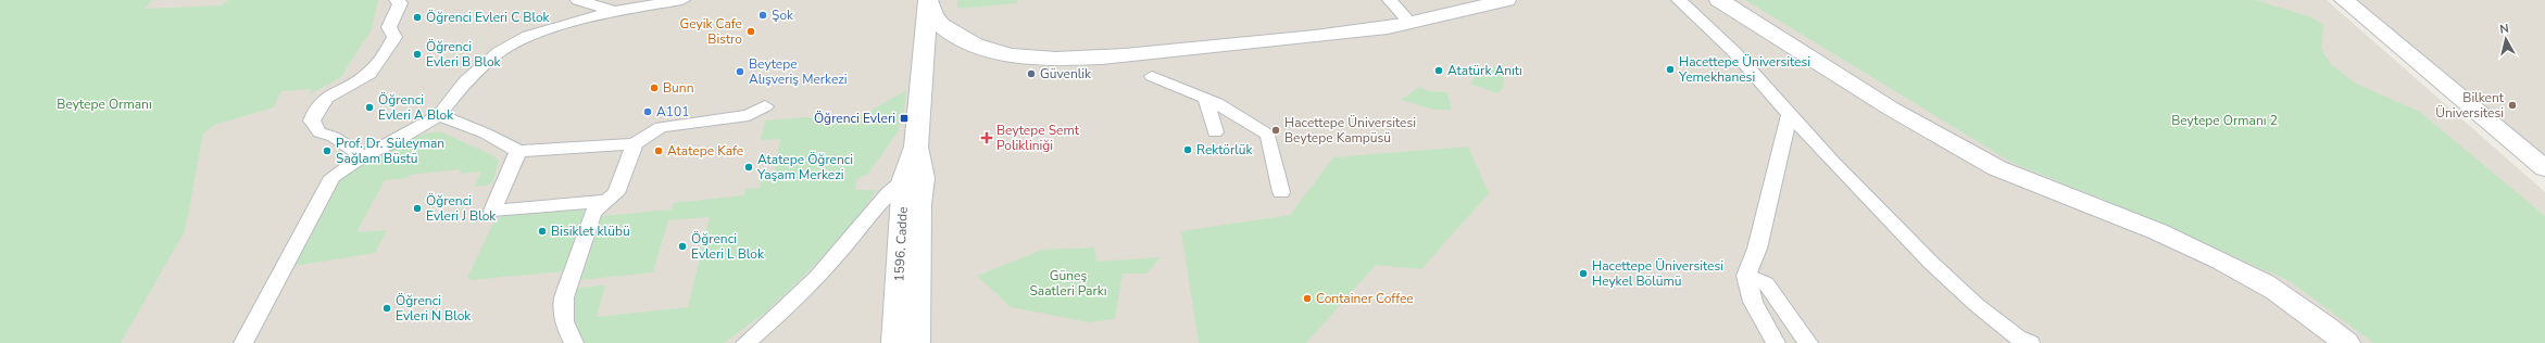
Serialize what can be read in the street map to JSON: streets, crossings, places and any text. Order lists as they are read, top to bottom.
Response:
{
  "streets": {
    "street": ["1596. Cadde"]
  },
  "parks": ["Beytepe Ormanı", "Beytepe Ormanı 2", "Güneş Saatleri Parkı"],
  "places": {
    "other": [
      "Şok",
      "Öğrenci Evleri C Blok",
      "Geyik Cafe Bistro",
      "Öğrenci Evleri B Blok",
      "Hacettepe Üniversitesi Yemekhanesi",
      "Atatürk Anıtı",
      "Beytepe Alışveriş Merkezi",
      "Güvenlik",
      "Bunn",
      "Bilkent Üniversitesi",
      "Öğrenci Evleri A Blok",
      "A101",
      "Hacettepe Üniversitesi Beytepe Kampüsü",
      "Rektörlük",
      "Prof. Dr. Süleyman Sağlam Büstü",
      "Atatepe Kafe",
      "Atatepe Öğrenci Yaşam Merkezi",
      "Öğrenci Evleri J Blok",
      "Bisiklet klübü",
      "Öğrenci Evleri L Blok",
      "Hacettepe Üniversitesi Heykel Bölümü",
      "Container Coffee",
      "Öğrenci Evleri N Blok"
    ],
    "transit": ["Öğrenci Evleri"],
    "health": ["Beytepe Semt Polikliniği"]
  },
  "north": "top"
}
